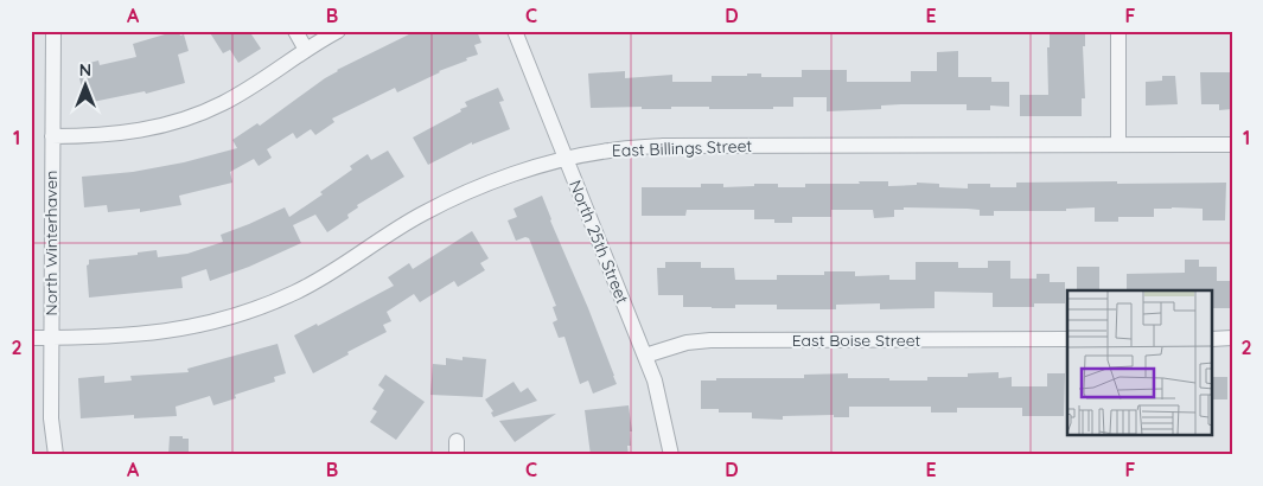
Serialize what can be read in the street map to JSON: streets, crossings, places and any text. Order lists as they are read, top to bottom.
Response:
{
  "streets": {
    "street": [
      "East Billings Street",
      "North 25th Street",
      "North Winterhaven",
      "East Boise Street"
    ]
  },
  "crossings": [
    ["East Billings Street", "North 25th Street"],
    ["East Billings Street", "North Winterhaven"],
    ["North 25th Street", "East Boise Street"]
  ],
  "north": "top",
  "grid": {
    "columns": [
      "A",
      "B",
      "C",
      "D",
      "E",
      "F"
    ],
    "rows": ["1", "2"]
  }
}
